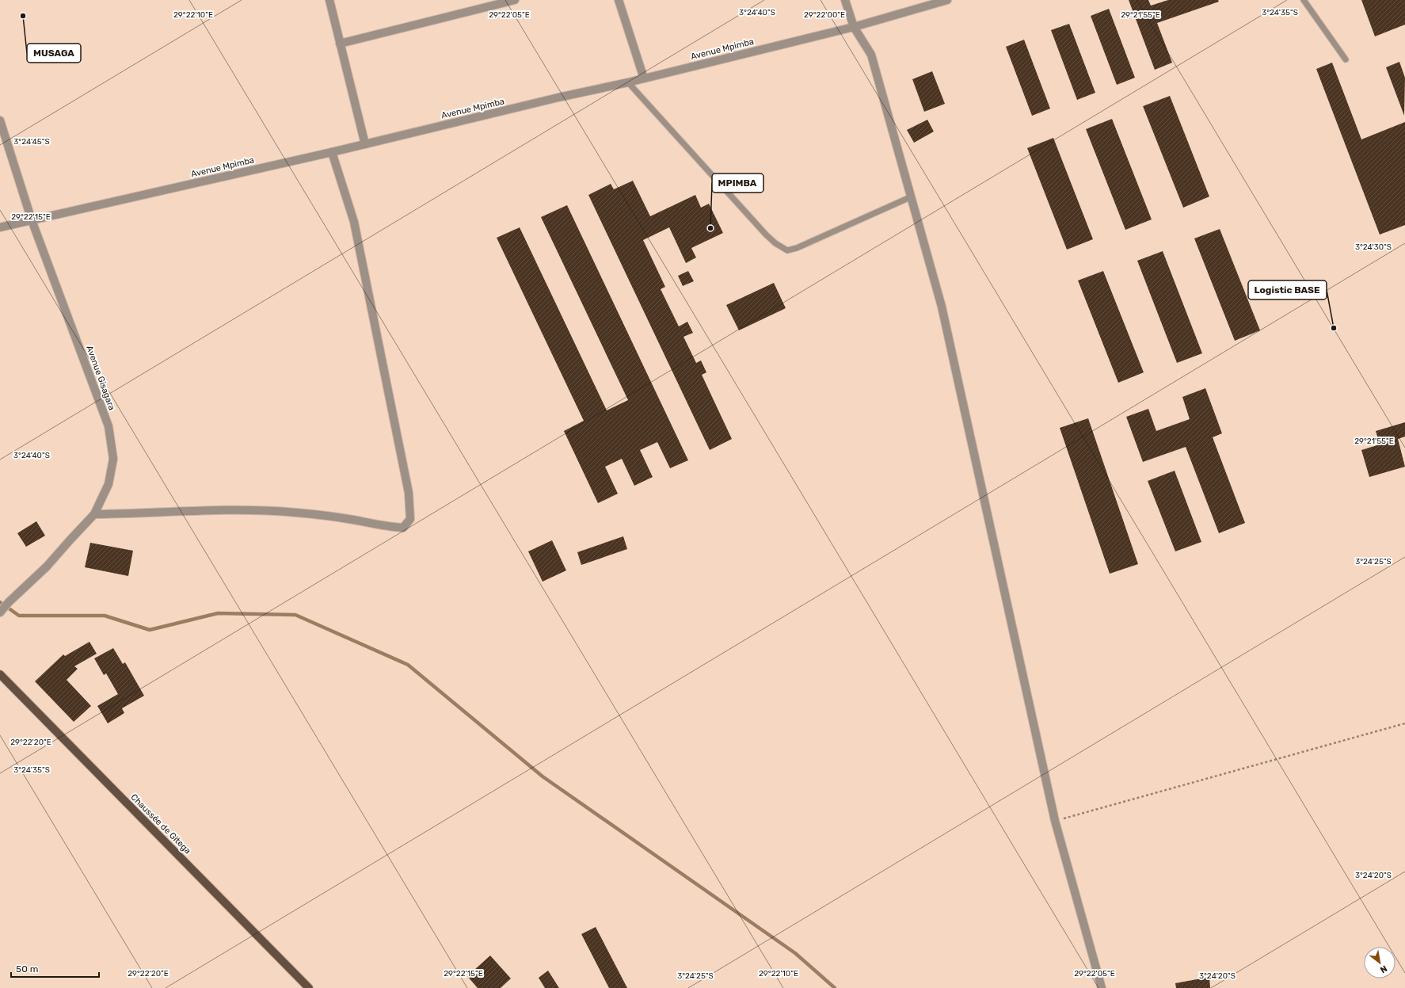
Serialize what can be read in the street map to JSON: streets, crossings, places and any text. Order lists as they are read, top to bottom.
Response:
{
  "streets": {
    "main road": ["Chaussée de Gitega"],
    "street": ["Avenue Mpimba", "Avenue Gisagara"]
  },
  "crossings": [
    ["Avenue Mpimba", "Avenue Gisagara"]
  ],
  "places": ["MUSAGA", "MPIMBA", "Logistic BASE"],
  "scale_bar": "50 m",
  "north": "bottom right",
  "coordinates": [
    "3°24'40\"S",
    "3°24'35\"S",
    "29°22'10\"E",
    "29°22'05\"E",
    "29°22'00\"E",
    "29°21'55\"E",
    "3°24'45\"S",
    "29°22'15\"E",
    "3°24'30\"S",
    "3°24'25\"S",
    "29°22'20\"E",
    "3°24'20\"S"
  ]
}
